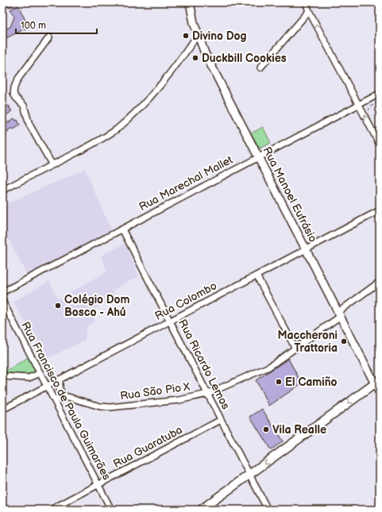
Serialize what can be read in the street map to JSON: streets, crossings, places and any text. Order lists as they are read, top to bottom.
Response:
{
  "streets": {
    "street": [
      "Rua Marechal Mallet",
      "Rua Manoel Eufrásio",
      "Rua Colombo",
      "Rua Ricardo Lemos",
      "Rua São Pio X",
      "Rua Francisco de Paula Guimarães",
      "Rua Guaratuba"
    ]
  },
  "crossings": [
    ["Rua Marechal Mallet", "Rua Manoel Eufrásio"],
    ["Rua Marechal Mallet", "Rua Ricardo Lemos"],
    ["Rua Manoel Eufrásio", "Rua Colombo"],
    ["Rua Manoel Eufrásio", "Rua São Pio X"],
    ["Rua Colombo", "Rua Ricardo Lemos"],
    ["Rua Colombo", "Rua Francisco de Paula Guimarães"],
    ["Rua Ricardo Lemos", "Rua São Pio X"],
    ["Rua Ricardo Lemos", "Rua Guaratuba"],
    ["Rua Francisco de Paula Guimarães", "Rua Guaratuba"]
  ],
  "places": [
    "Divino Dog",
    "Duckbill Cookies",
    "Colégio Dom Bosco - Ahú",
    "Maccheroni Trattoria",
    "El Camiño",
    "Vila Realle"
  ],
  "scale_bar": "100 m"
}
